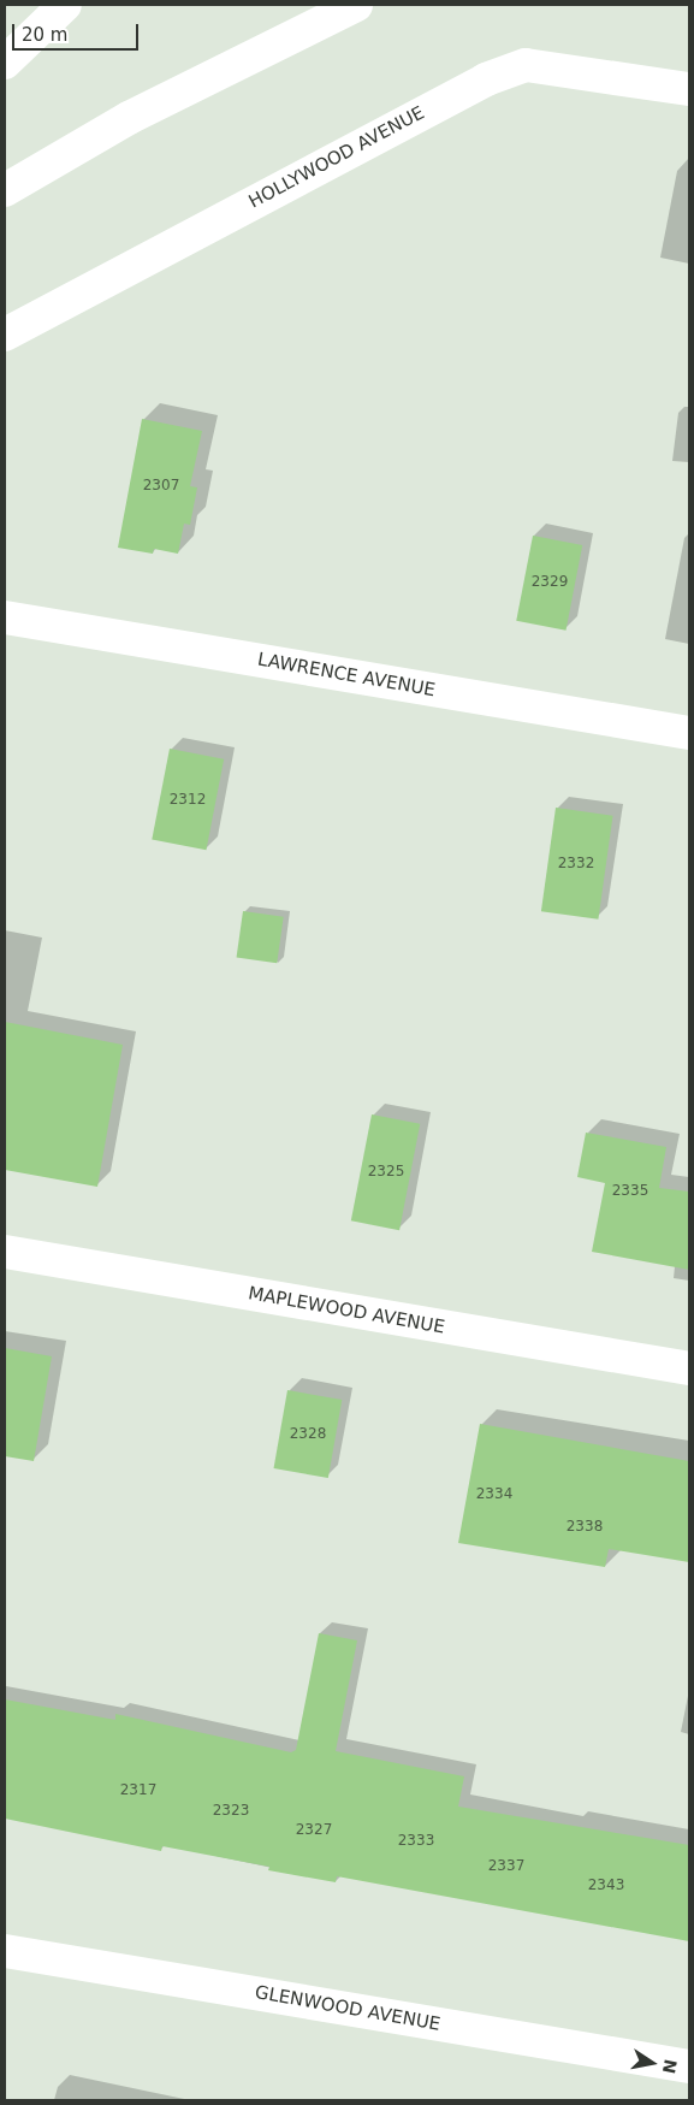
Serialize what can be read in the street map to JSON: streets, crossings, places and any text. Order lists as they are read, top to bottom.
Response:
{
  "streets": {
    "main road": [
      "HOLLYWOOD AVENUE",
      "LAWRENCE AVENUE",
      "MAPLEWOOD AVENUE",
      "GLENWOOD AVENUE"
    ]
  },
  "house_numbers": [
    "2307",
    "2329",
    "2312",
    "2332",
    "2325",
    "2335",
    "2328",
    "2334",
    "2338",
    "2317",
    "2323",
    "2327",
    "2333",
    "2337",
    "2343"
  ],
  "scale_bar": "20 m",
  "north": "right"
}
